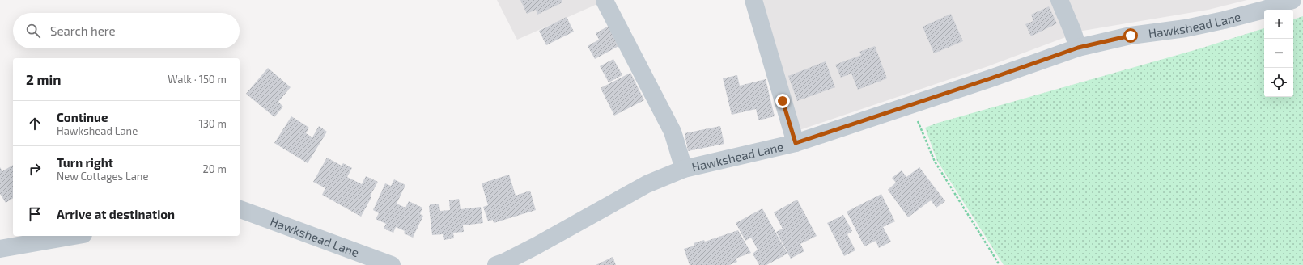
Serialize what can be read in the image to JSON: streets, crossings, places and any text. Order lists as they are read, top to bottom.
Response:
{
  "streets": {
    "street": ["Hawkshead Lane"]
  },
  "page": {
    "map_buttons": ["+", "−"],
    "search": "Search here",
    "heading": ["2 min", "Walk · 150 m"],
    "list": [
      ["Continue", "Hawkshead Lane", "130 m"],
      ["Turn right", "New Cottages Lane", "20 m"],
      "Arrive at destination"
    ]
  }
}
